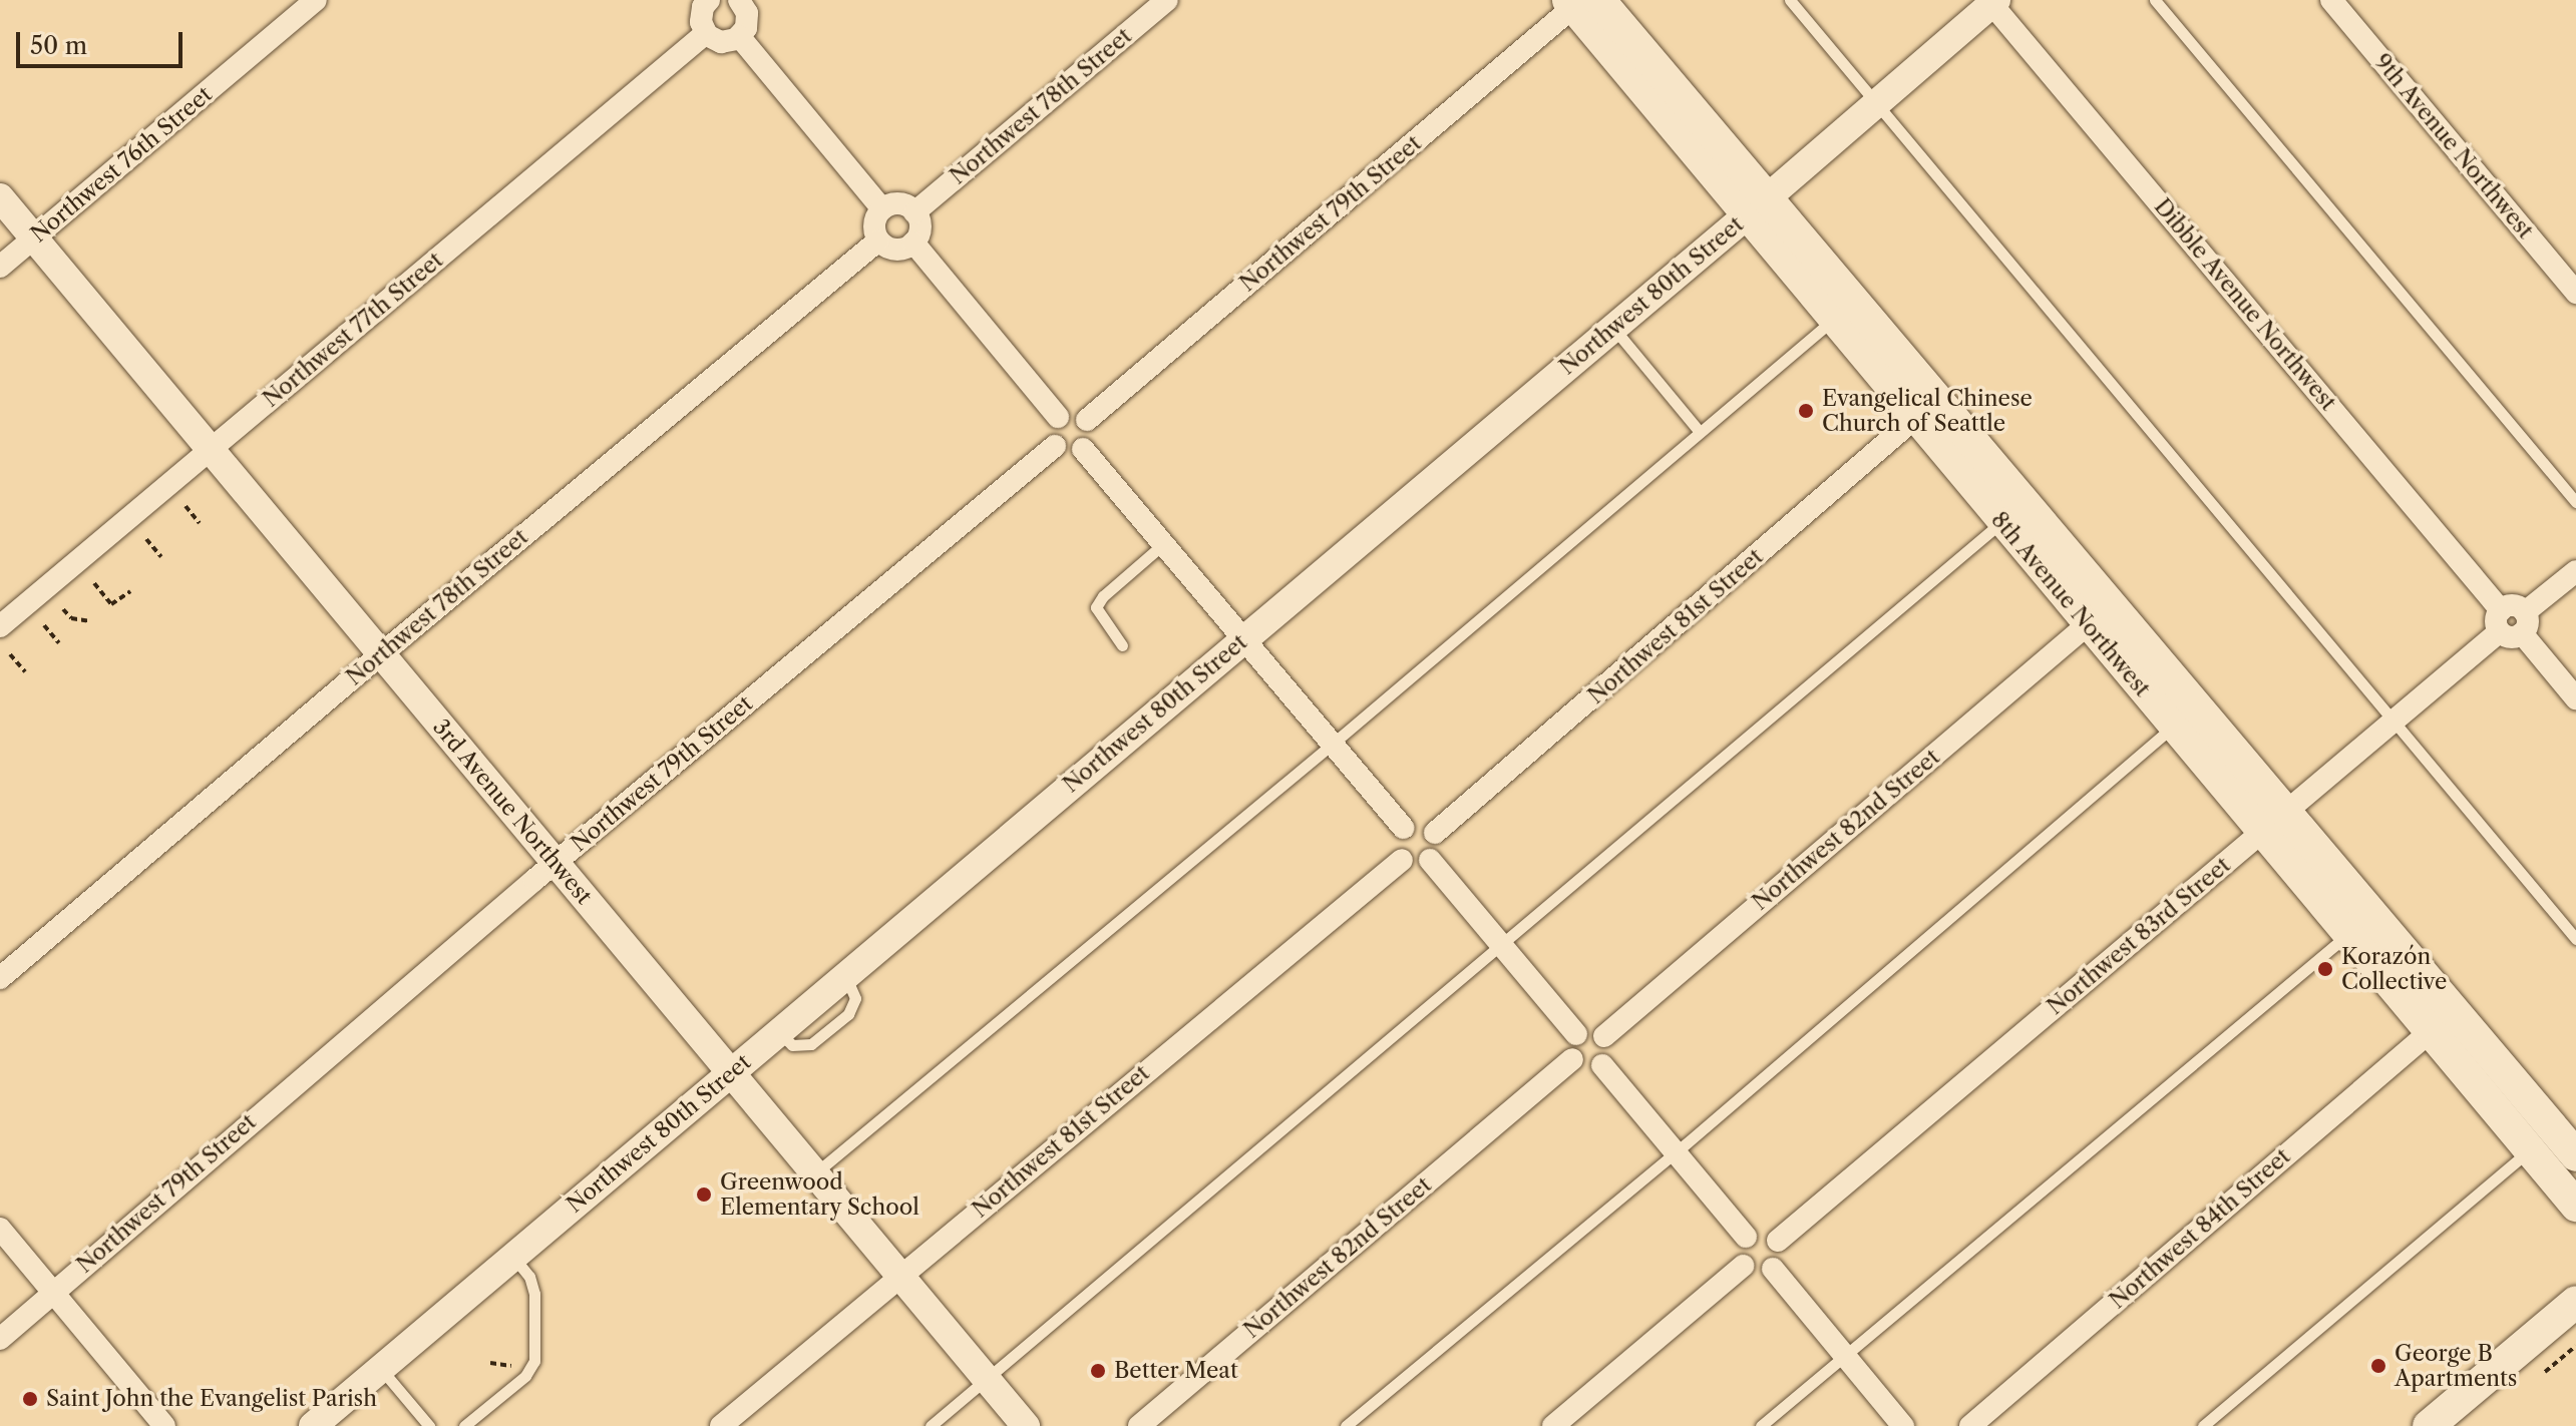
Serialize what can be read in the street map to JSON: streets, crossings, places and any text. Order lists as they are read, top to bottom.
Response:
{
  "streets": {
    "main road": ["8th Avenue Northwest"],
    "street": [
      "Northwest 78th Street",
      "9th Avenue Northwest",
      "Northwest 76th Street",
      "Northwest 79th Street",
      "Northwest 80th Street",
      "Dibble Avenue Northwest",
      "Northwest 77th Street",
      "Northwest 81st Street",
      "3rd Avenue Northwest",
      "Northwest 82nd Street",
      "Northwest 83rd Street",
      "Northwest 84th Street"
    ]
  },
  "crossings": [
    ["Northwest 78th Street", "3rd Avenue Northwest"],
    ["Northwest 76th Street", "3rd Avenue Northwest"],
    ["Northwest 79th Street", "8th Avenue Northwest"],
    ["Northwest 79th Street", "3rd Avenue Northwest"],
    ["Northwest 80th Street", "Dibble Avenue Northwest"],
    ["Northwest 80th Street", "8th Avenue Northwest"],
    ["Northwest 80th Street", "3rd Avenue Northwest"],
    ["Dibble Avenue Northwest", "Northwest 83rd Street"],
    ["Northwest 77th Street", "3rd Avenue Northwest"],
    ["8th Avenue Northwest", "Northwest 81st Street"],
    ["8th Avenue Northwest", "Northwest 82nd Street"],
    ["8th Avenue Northwest", "Northwest 83rd Street"],
    ["8th Avenue Northwest", "Northwest 84th Street"],
    ["Northwest 81st Street", "3rd Avenue Northwest"]
  ],
  "places": [
    "Evangelical Chinese Church of Seattle",
    "Korazón Collective",
    "Greenwood Elementary School",
    "George B Apartments",
    "Better Meat",
    "Saint John the Evangelist Parish"
  ],
  "scale_bar": "50 m"
}
